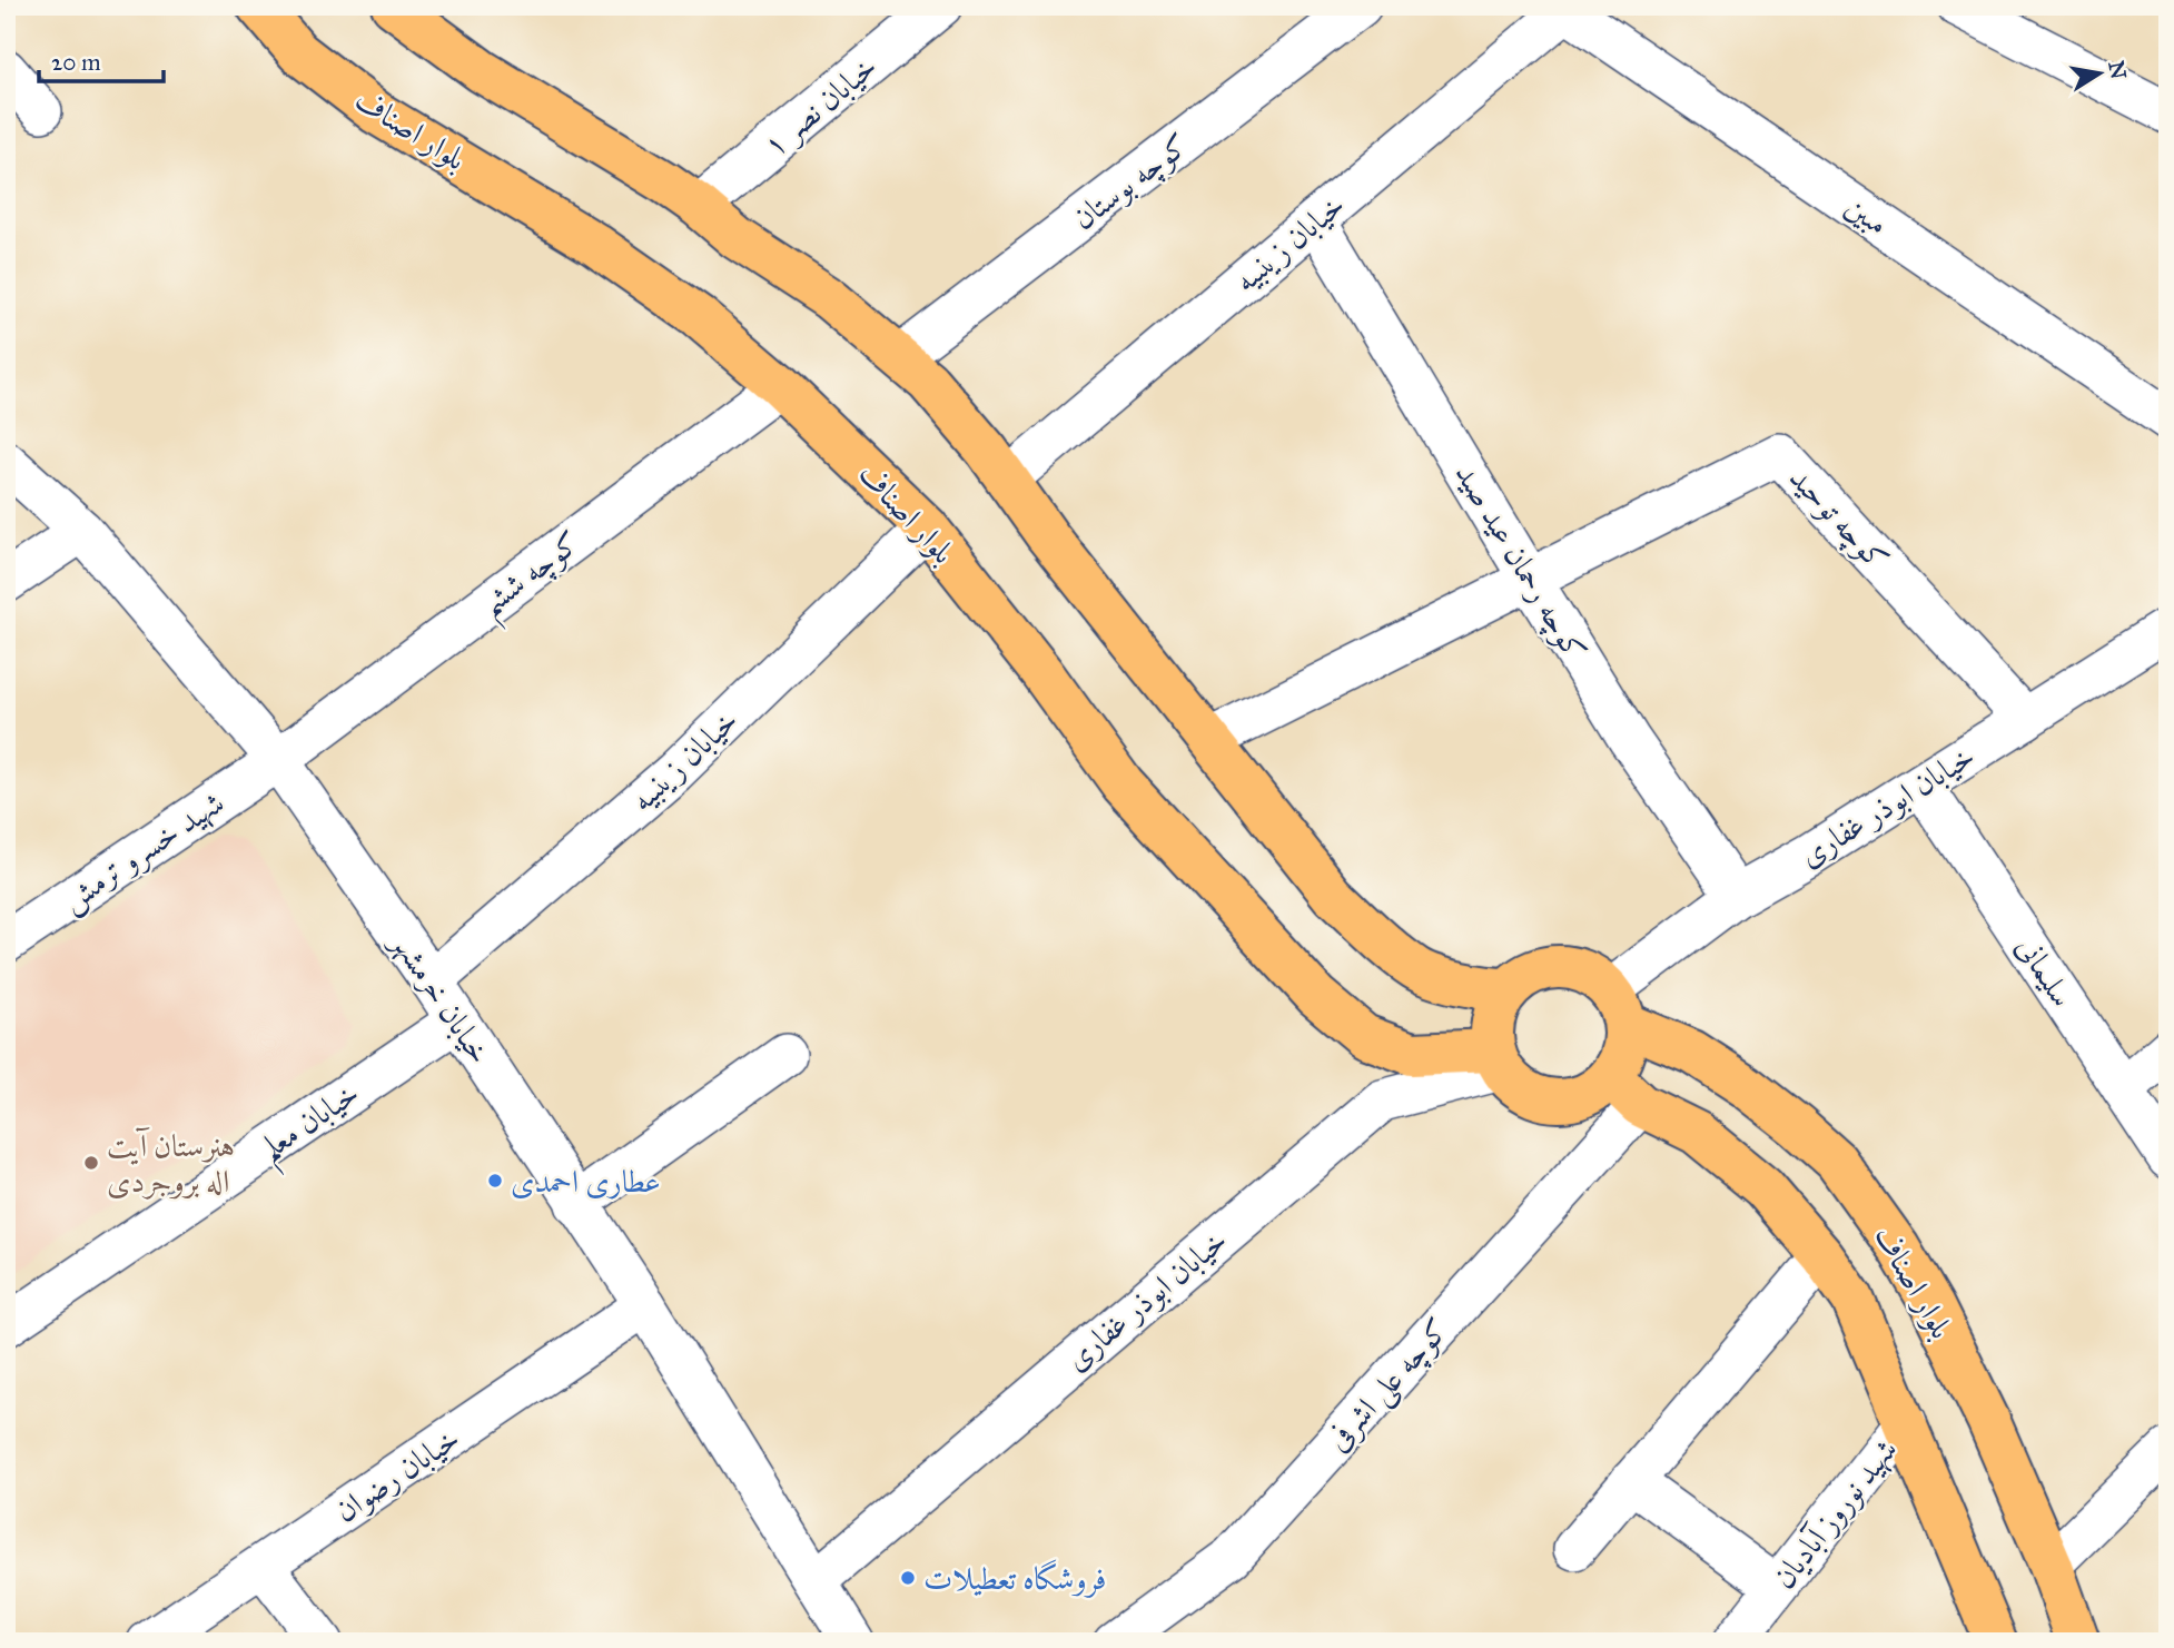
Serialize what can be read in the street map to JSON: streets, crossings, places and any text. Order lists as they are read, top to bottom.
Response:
{
  "streets": {
    "main road": ["بلوار اصناف"],
    "street": [
      "خیابان نصر ۱",
      "کوچه بوستان",
      "مبین",
      "خیابان زینبیه",
      "کوچه توحید",
      "کوچه رحمان عید صید",
      "کوچه ششم",
      "خیابان ابوذر غفاری",
      "شهید خسرو ترمش",
      "سلیمانی",
      "خیابان خرمشهر",
      "خیابان معلم",
      "کوچه علی اشرفی",
      "خیابان رضوان",
      "شهید نوروز آبادیان"
    ]
  },
  "crossings": [
    ["بلوار اصناف", "خیابان زینبیه"],
    ["بلوار اصناف", "کوچه ششم"],
    ["بلوار اصناف", "خیابان ابوذر غفاری"],
    ["بلوار اصناف", "کوچه علی اشرفی"],
    ["بلوار اصناف", "شهید نوروز آبادیان"],
    ["مبین", "خیابان زینبیه"],
    ["خیابان زینبیه", "کوچه رحمان عید صید"],
    ["خیابان زینبیه", "خیابان خرمشهر"],
    ["کوچه توحید", "کوچه رحمان عید صید"],
    ["کوچه توحید", "خیابان ابوذر غفاری"],
    ["کوچه رحمان عید صید", "خیابان ابوذر غفاری"],
    ["کوچه ششم", "شهید خسرو ترمش"],
    ["کوچه ششم", "خیابان خرمشهر"],
    ["خیابان ابوذر غفاری", "سلیمانی"],
    ["خیابان ابوذر غفاری", "خیابان خرمشهر"],
    ["خیابان ابوذر غفاری", "کوچه علی اشرفی"],
    ["شهید خسرو ترمش", "خیابان خرمشهر"],
    ["خیابان خرمشهر", "خیابان معلم"],
    ["خیابان خرمشهر", "خیابان رضوان"]
  ],
  "places": ["هنرستان آیت اله بروجردی", "عطاری احمدی", "فروشگاه تعطیلات"],
  "scale_bar": "20 m",
  "north": "right"
}
